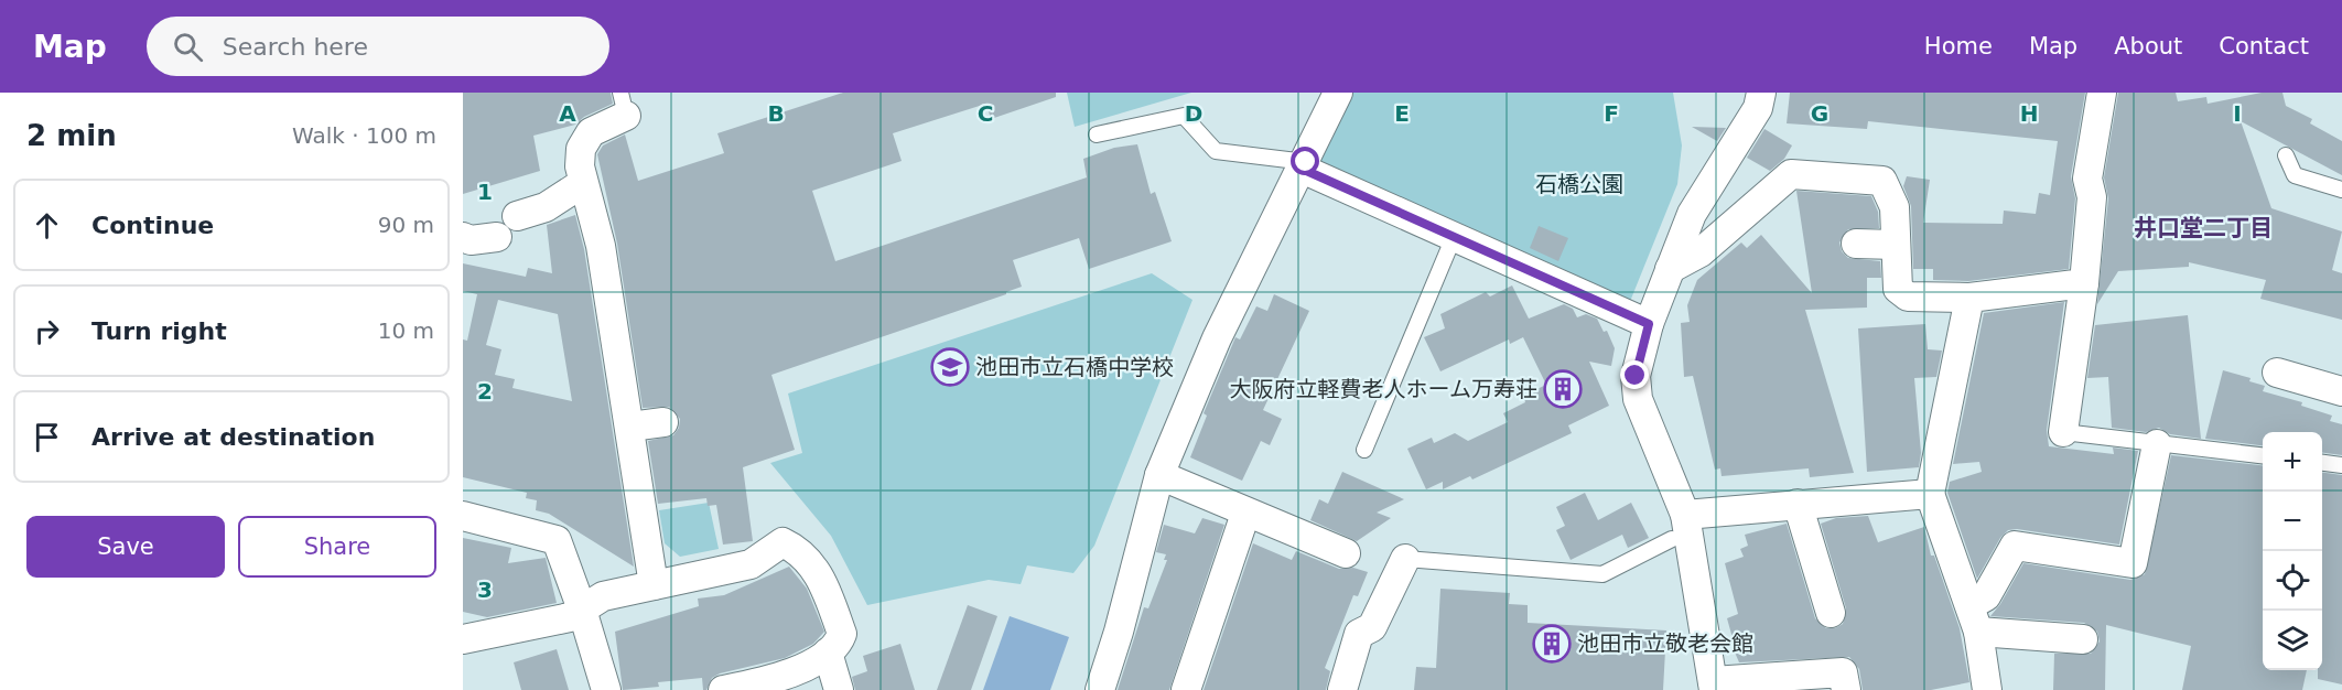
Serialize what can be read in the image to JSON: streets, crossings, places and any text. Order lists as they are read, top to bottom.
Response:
{
  "districts": ["井口堂二丁目"],
  "parks": ["石橋公園"],
  "places": {
    "school or university": ["池田市立石橋中学校"],
    "building": ["大阪府立軽費老人ホーム万寿荘", "池田市立敬老会館"]
  },
  "page": {
    "header": "Map",
    "search": "Search here",
    "nav": [
      "Home",
      "Map",
      "About",
      "Contact"
    ],
    "heading": ["2 min", "Walk · 100 m"],
    "list": [
      ["Continue", "90 m"],
      ["Turn right", "10 m"],
      "Arrive at destination"
    ],
    "map_buttons": ["+", "−"],
    "buttons": ["Save", "Share"]
  },
  "grid": {
    "columns": [
      "A",
      "B",
      "C",
      "D",
      "E",
      "F",
      "G",
      "H",
      "I"
    ],
    "rows": ["1", "2", "3"]
  }
}
